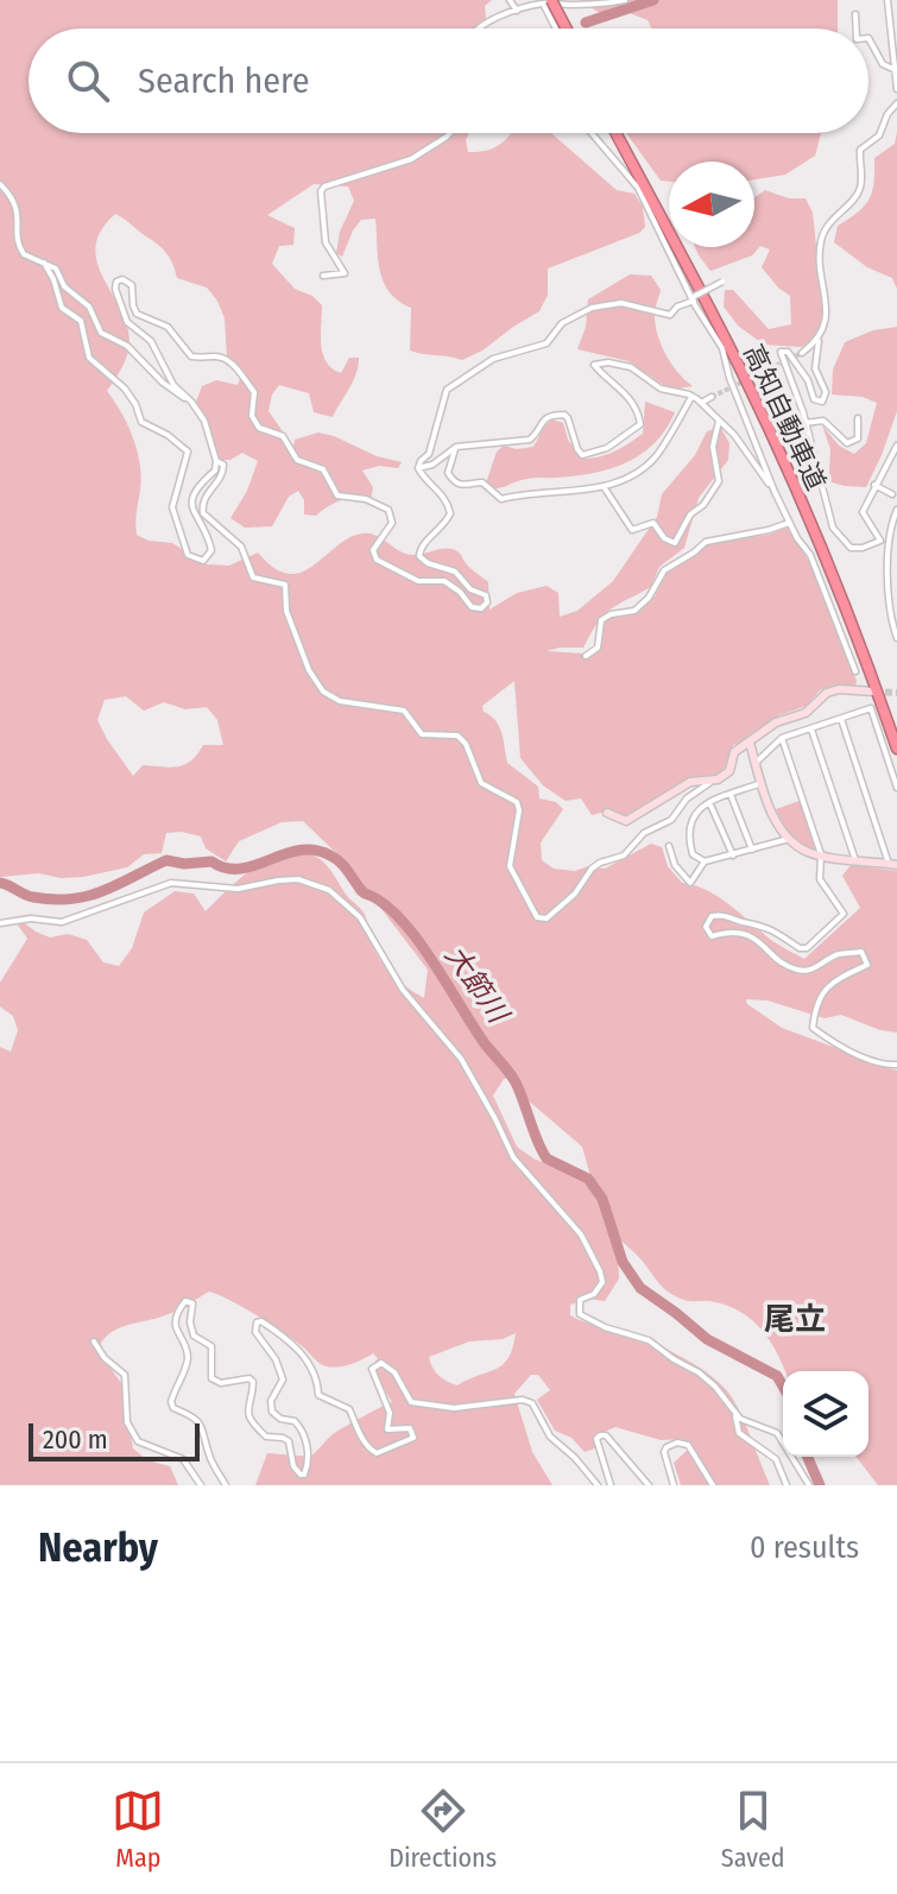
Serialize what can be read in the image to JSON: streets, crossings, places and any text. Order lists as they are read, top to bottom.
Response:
{
  "streets": {
    "highway": ["高知自動車道"]
  },
  "districts": ["尾立"],
  "water": ["大節川"],
  "scale_bar": "200 m",
  "north": "left",
  "page": {
    "search": "Search here",
    "scale": "200 m",
    "heading": ["Nearby", "0 results"],
    "nav": ["Map", "Directions", "Saved"]
  }
}
